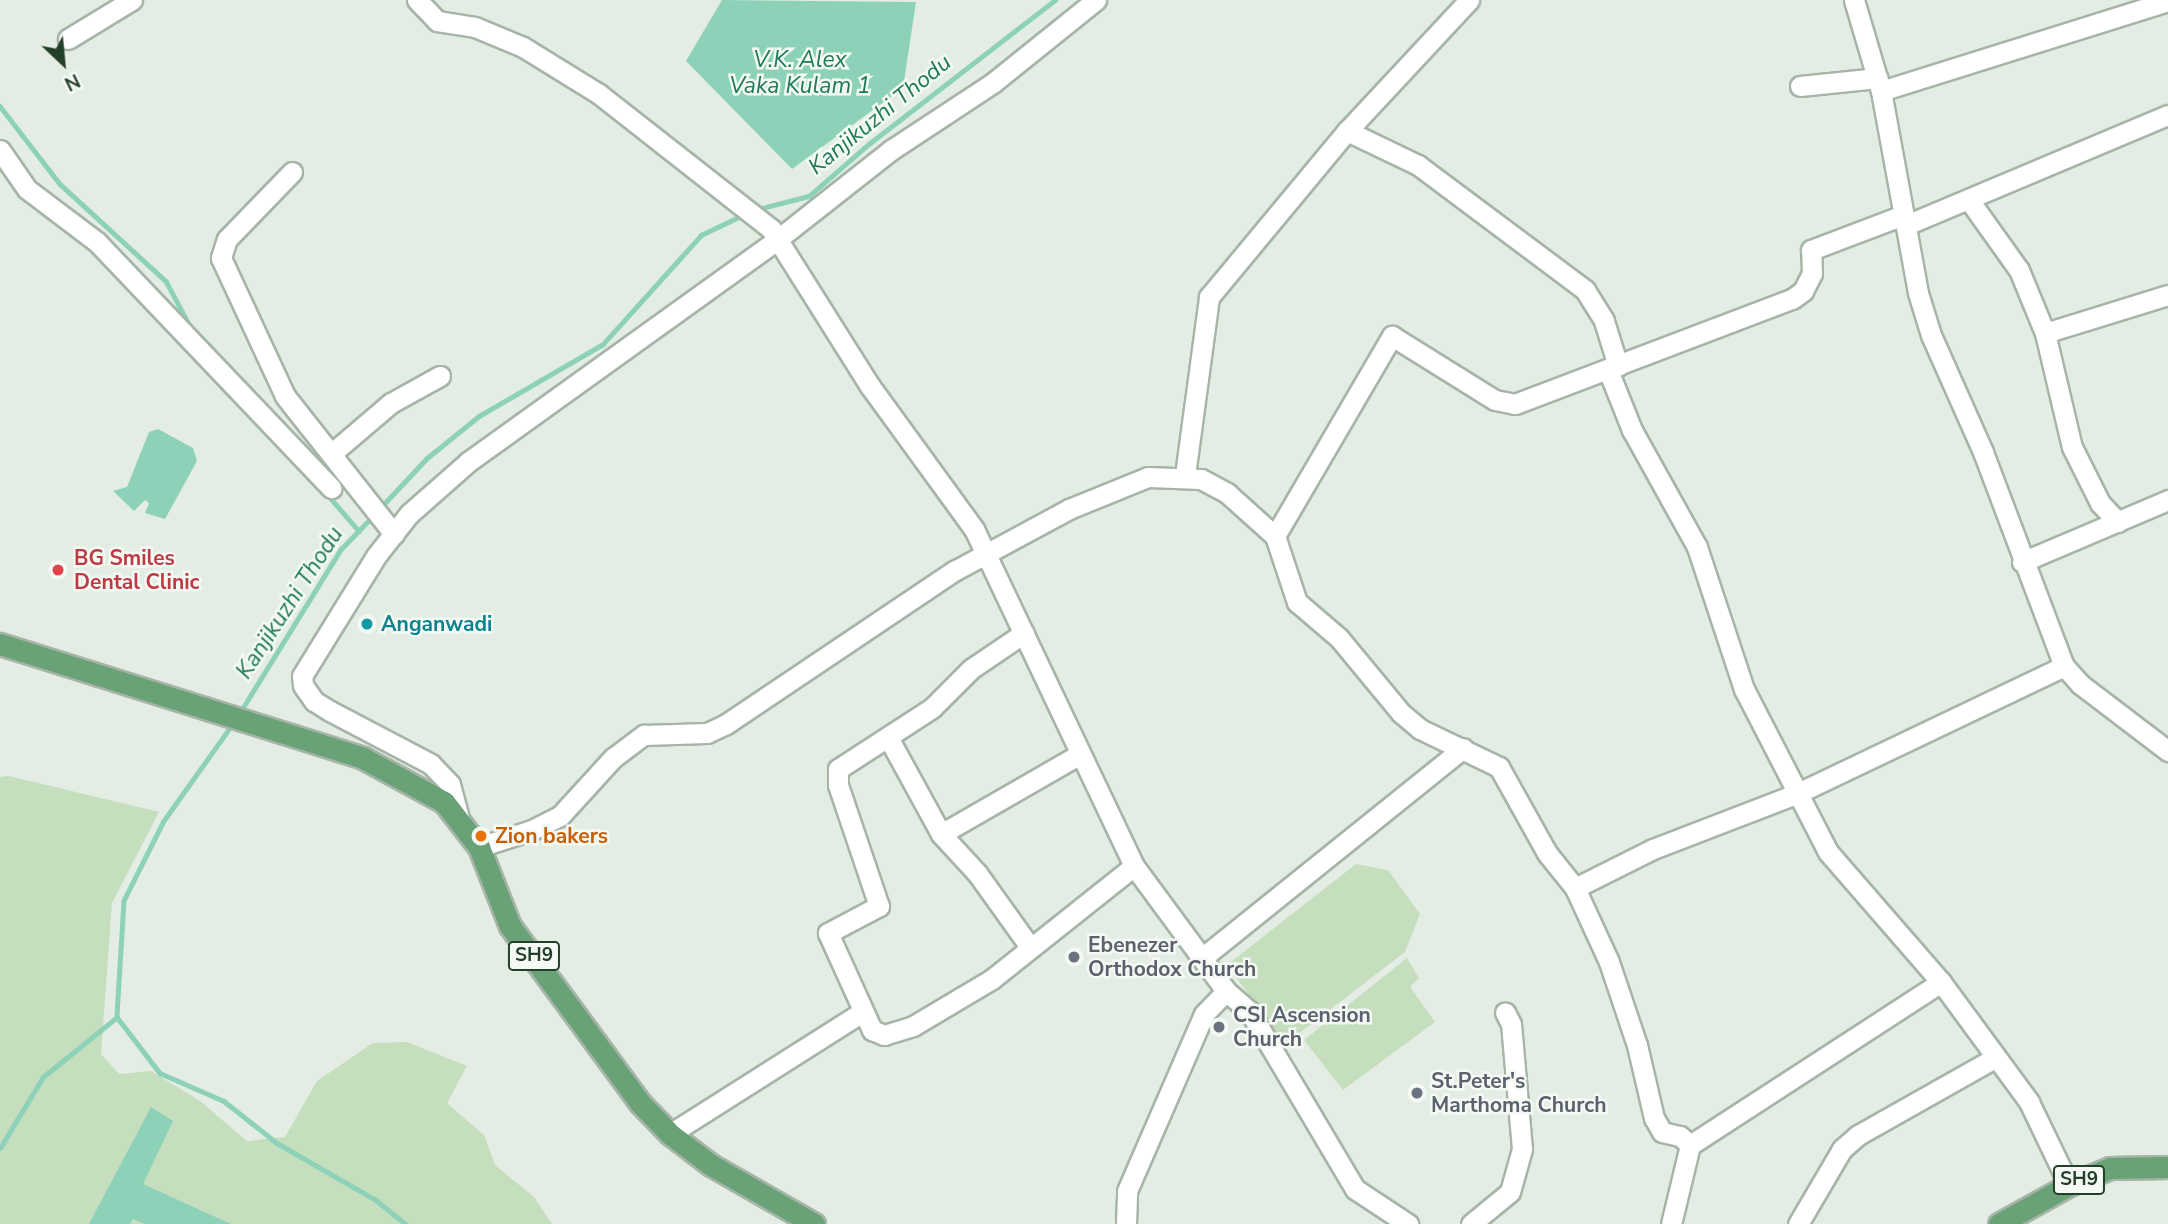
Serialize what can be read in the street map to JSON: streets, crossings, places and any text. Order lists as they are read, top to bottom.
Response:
{
  "streets": {
    "main road": ["SH9"]
  },
  "water": ["V.K. Alex Vaka Kulam 1", "Kanjikuzhi Thodu"],
  "places": [
    "BG Smiles Dental Clinic",
    "Anganwadi",
    "Zion bakers",
    "Ebenezer Orthodox Church",
    "CSI Ascension Church",
    "St.Peter's Marthoma Church"
  ],
  "north": "bottom right"
}
